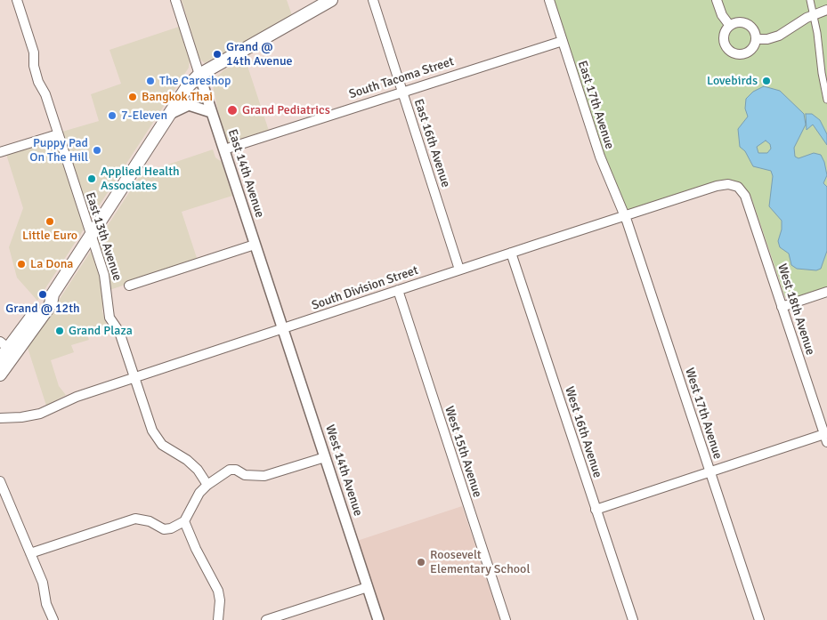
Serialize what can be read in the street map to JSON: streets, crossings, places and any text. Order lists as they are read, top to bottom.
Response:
{
  "streets": {
    "street": [
      "South Tacoma Street",
      "East 17th Avenue",
      "East 16th Avenue",
      "East 14th Avenue",
      "East 13th Avenue",
      "South Division Street",
      "West 18th Avenue",
      "West 17th Avenue",
      "West 16th Avenue",
      "West 15th Avenue",
      "West 14th Avenue"
    ]
  },
  "crossings": [
    ["South Tacoma Street", "East 17th Avenue"],
    ["South Tacoma Street", "East 16th Avenue"],
    ["South Tacoma Street", "East 14th Avenue"],
    ["East 17th Avenue", "South Division Street"],
    ["East 17th Avenue", "West 17th Avenue"],
    ["East 16th Avenue", "South Division Street"],
    ["East 14th Avenue", "South Division Street"],
    ["East 14th Avenue", "West 14th Avenue"],
    ["East 13th Avenue", "South Division Street"],
    ["South Division Street", "West 18th Avenue"],
    ["South Division Street", "West 17th Avenue"],
    ["South Division Street", "West 16th Avenue"],
    ["South Division Street", "West 15th Avenue"],
    ["South Division Street", "West 14th Avenue"]
  ],
  "places": [
    "Grand @ 14th Avenue",
    "The Careshop",
    "Lovebirds",
    "Bangkok Thai",
    "Grand Pediatrics",
    "7-Eleven",
    "Puppy Pad On The Hill",
    "Applied Health Associates",
    "Little Euro",
    "La Dona",
    "Grand @ 12th",
    "Grand Plaza",
    "Roosevelt Elementary School"
  ]
}
